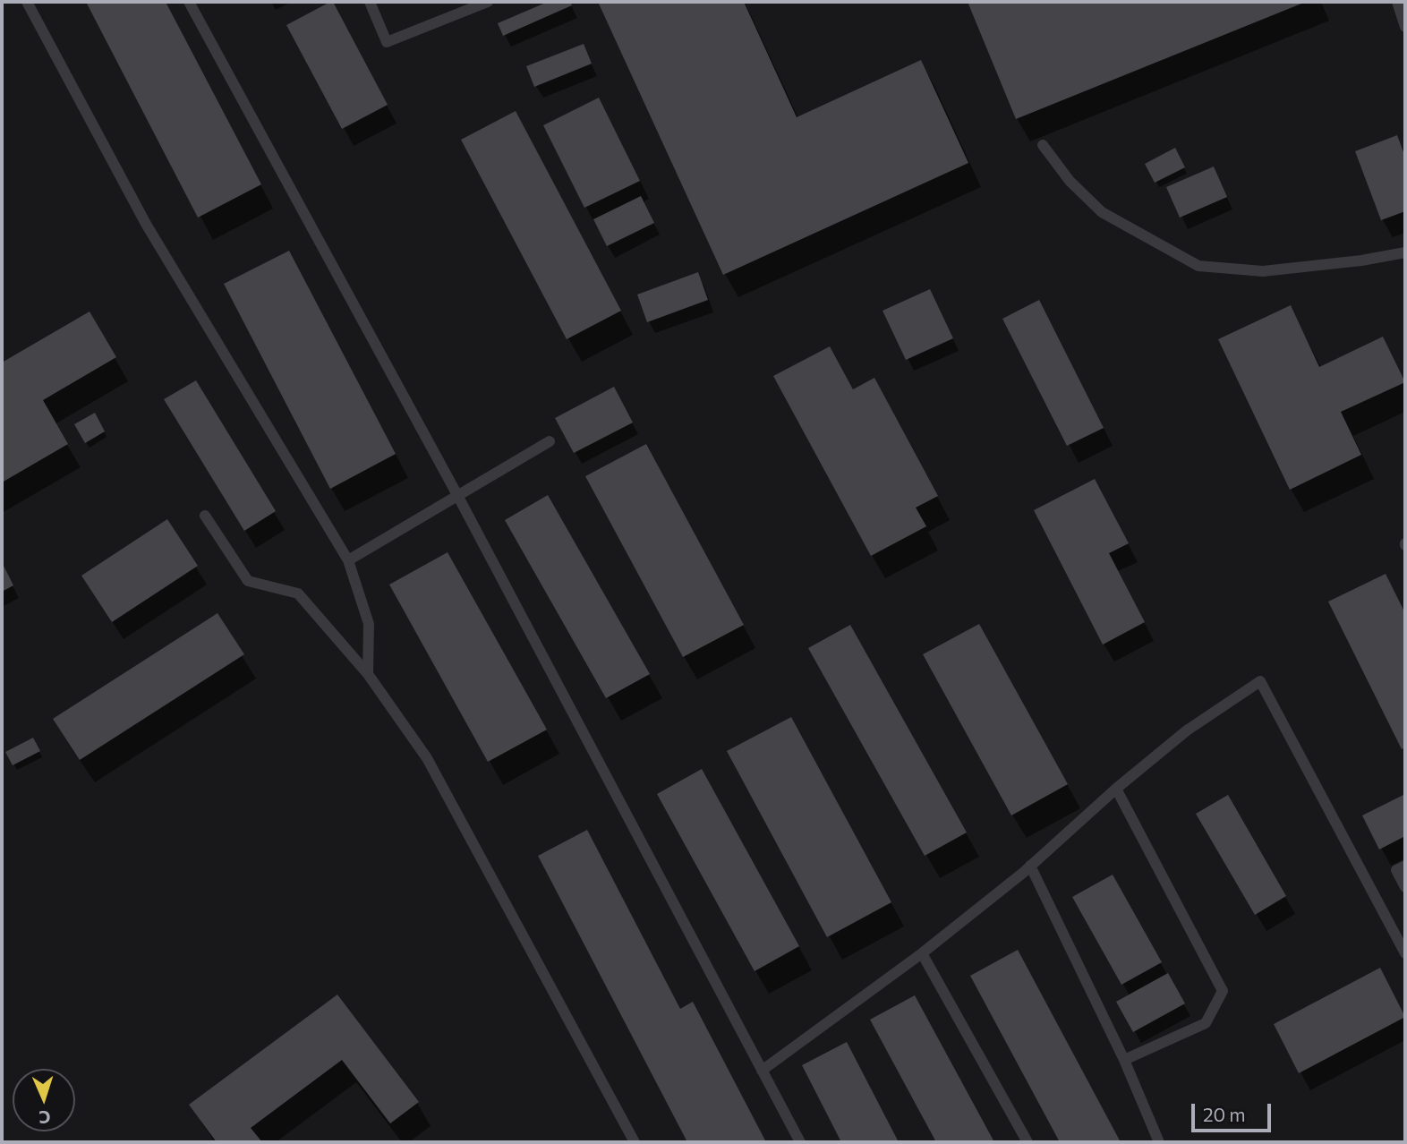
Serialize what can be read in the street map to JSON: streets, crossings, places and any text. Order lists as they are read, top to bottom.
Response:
{
  "scale_bar": "20 m",
  "north": "bottom"
}
